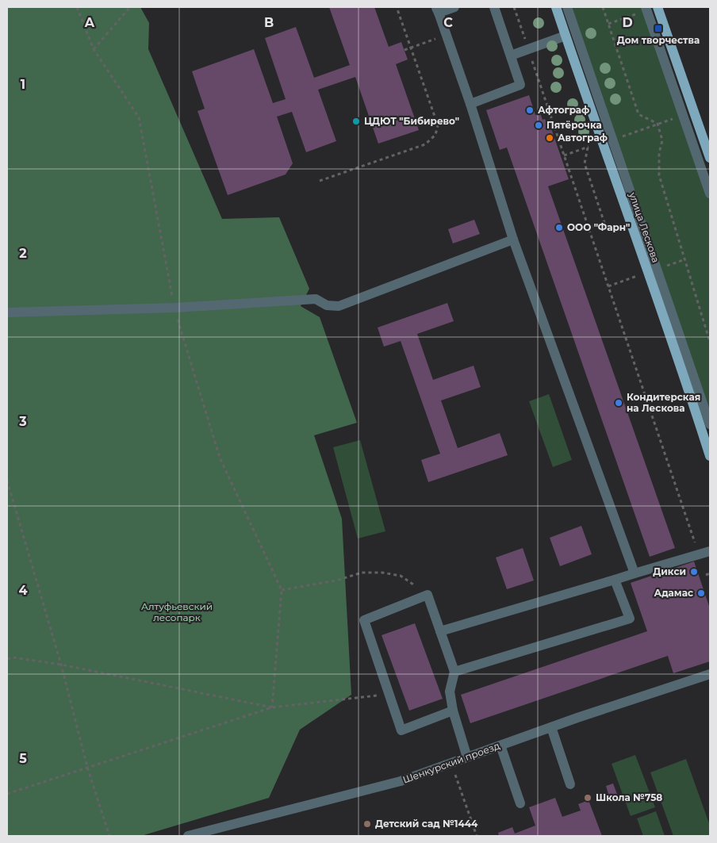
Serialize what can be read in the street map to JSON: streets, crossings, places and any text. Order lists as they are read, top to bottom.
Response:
{
  "streets": {
    "main road": ["улица Лескова"],
    "street": ["Шенкурский проезд"]
  },
  "parks": ["Алтуфьевский лесопарк"],
  "places": {
    "transit": ["Дом творчества"],
    "other": [
      "Афтограф",
      "ЦДЮТ \"Бибирево\"",
      "Пятёрочка",
      "Автограф",
      "ООО \"Фарн\"",
      "Кондитерская на Лескова",
      "Дикси",
      "Адамас",
      "Школа №758",
      "Детский сад №1444"
    ]
  },
  "grid": {
    "columns": [
      "A",
      "B",
      "C",
      "D"
    ],
    "rows": [
      "1",
      "2",
      "3",
      "4",
      "5"
    ]
  }
}
